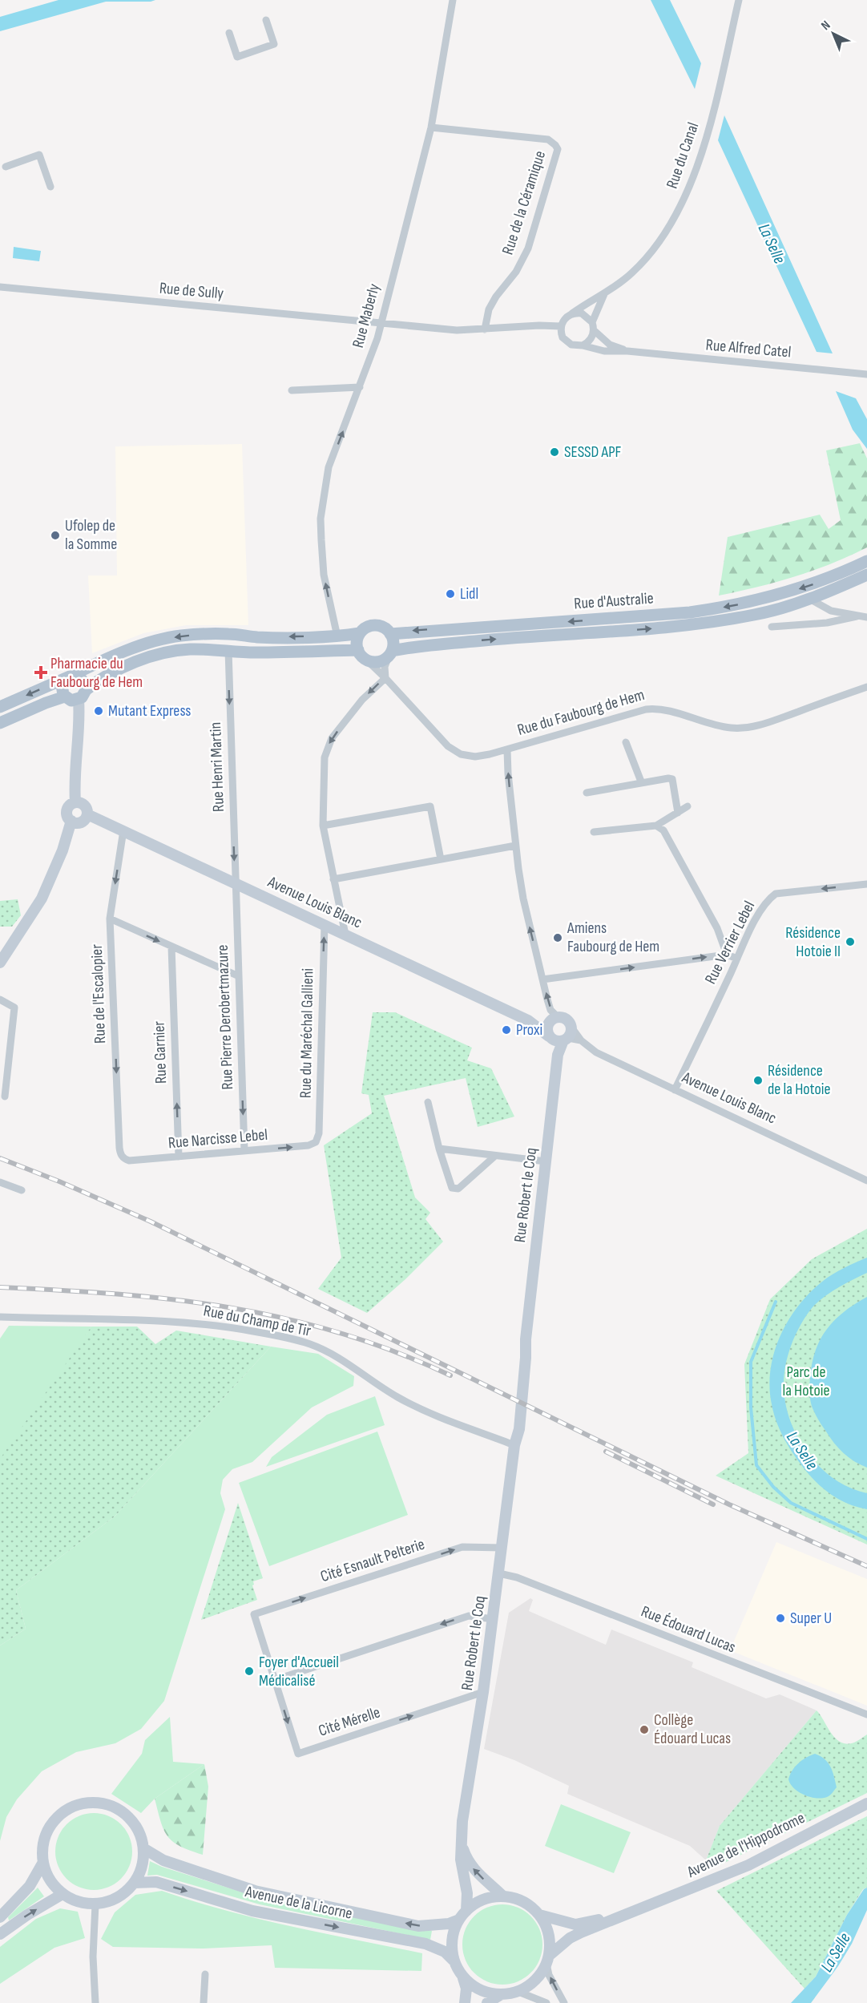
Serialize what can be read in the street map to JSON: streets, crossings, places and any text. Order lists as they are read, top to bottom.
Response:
{
  "streets": {
    "main road": [
      "Rue d'Australie",
      "Avenue Louis Blanc",
      "Rue Robert le Coq",
      "Avenue de l'Hippodrome",
      "Avenue de la Licorne"
    ],
    "street": [
      "Rue du Canal",
      "Rue de la Céramique",
      "Rue de Sully",
      "Rue Maberly",
      "Rue Alfred Catel",
      "Rue du Faubourg de Hem",
      "Rue Henri Martin",
      "Rue Verrier Lebel",
      "Rue de l'Escalopier",
      "Rue Pierre Derobertmazure",
      "Rue du Maréchal Gallieni",
      "Rue Garnier",
      "Rue Narcisse Lebel",
      "Rue du Champ de Tir",
      "Cité Esnault Pelterie",
      "Rue Édouard Lucas",
      "Cité Mérelle"
    ]
  },
  "crossings": [
    ["Rue du Canal", "Rue Alfred Catel"],
    ["Rue de la Céramique", "Rue Maberly"],
    ["Rue de Sully", "Rue Maberly"],
    ["Rue d'Australie", "Rue du Faubourg de Hem"],
    ["Rue Henri Martin", "Avenue Louis Blanc"],
    ["Rue Henri Martin", "Rue Pierre Derobertmazure"],
    ["Avenue Louis Blanc", "Rue Verrier Lebel"],
    ["Avenue Louis Blanc", "Rue de l'Escalopier"],
    ["Avenue Louis Blanc", "Rue Pierre Derobertmazure"],
    ["Avenue Louis Blanc", "Rue du Maréchal Gallieni"],
    ["Avenue Louis Blanc", "Rue Robert le Coq"],
    ["Rue de l'Escalopier", "Rue Narcisse Lebel"],
    ["Rue Pierre Derobertmazure", "Rue Narcisse Lebel"],
    ["Rue du Maréchal Gallieni", "Rue Narcisse Lebel"],
    ["Rue Garnier", "Rue Narcisse Lebel"],
    ["Rue Robert le Coq", "Rue du Champ de Tir"],
    ["Rue Robert le Coq", "Cité Esnault Pelterie"],
    ["Rue Robert le Coq", "Rue Édouard Lucas"],
    ["Rue Robert le Coq", "Cité Mérelle"],
    ["Rue Robert le Coq", "Avenue de l'Hippodrome"],
    ["Rue Robert le Coq", "Avenue de la Licorne"],
    ["Cité Esnault Pelterie", "Cité Mérelle"],
    ["Avenue de l'Hippodrome", "Avenue de la Licorne"]
  ],
  "one_way": [
    "Rue Maberly",
    "Rue Henri Martin",
    "Rue Verrier Lebel",
    "Rue de l'Escalopier",
    "Rue Pierre Derobertmazure",
    "Rue du Maréchal Gallieni",
    "Rue Garnier",
    "Rue Narcisse Lebel",
    "Cité Esnault Pelterie"
  ],
  "water": ["La Selle"],
  "parks": ["Parc de la Hotoie"],
  "places": {
    "other": [
      "SESSD APF",
      "Ufolep de la Somme",
      "Lidl",
      "Mutant Express",
      "Amiens Faubourg de Hem",
      "Résidence Hotoie II",
      "Proxi",
      "Résidence de la Hotoie",
      "Super U",
      "Foyer d'Accueil Médicalisé",
      "Collège Édouard Lucas"
    ],
    "health": ["Pharmacie du Faubourg de Hem"]
  },
  "north": "top left"
}
